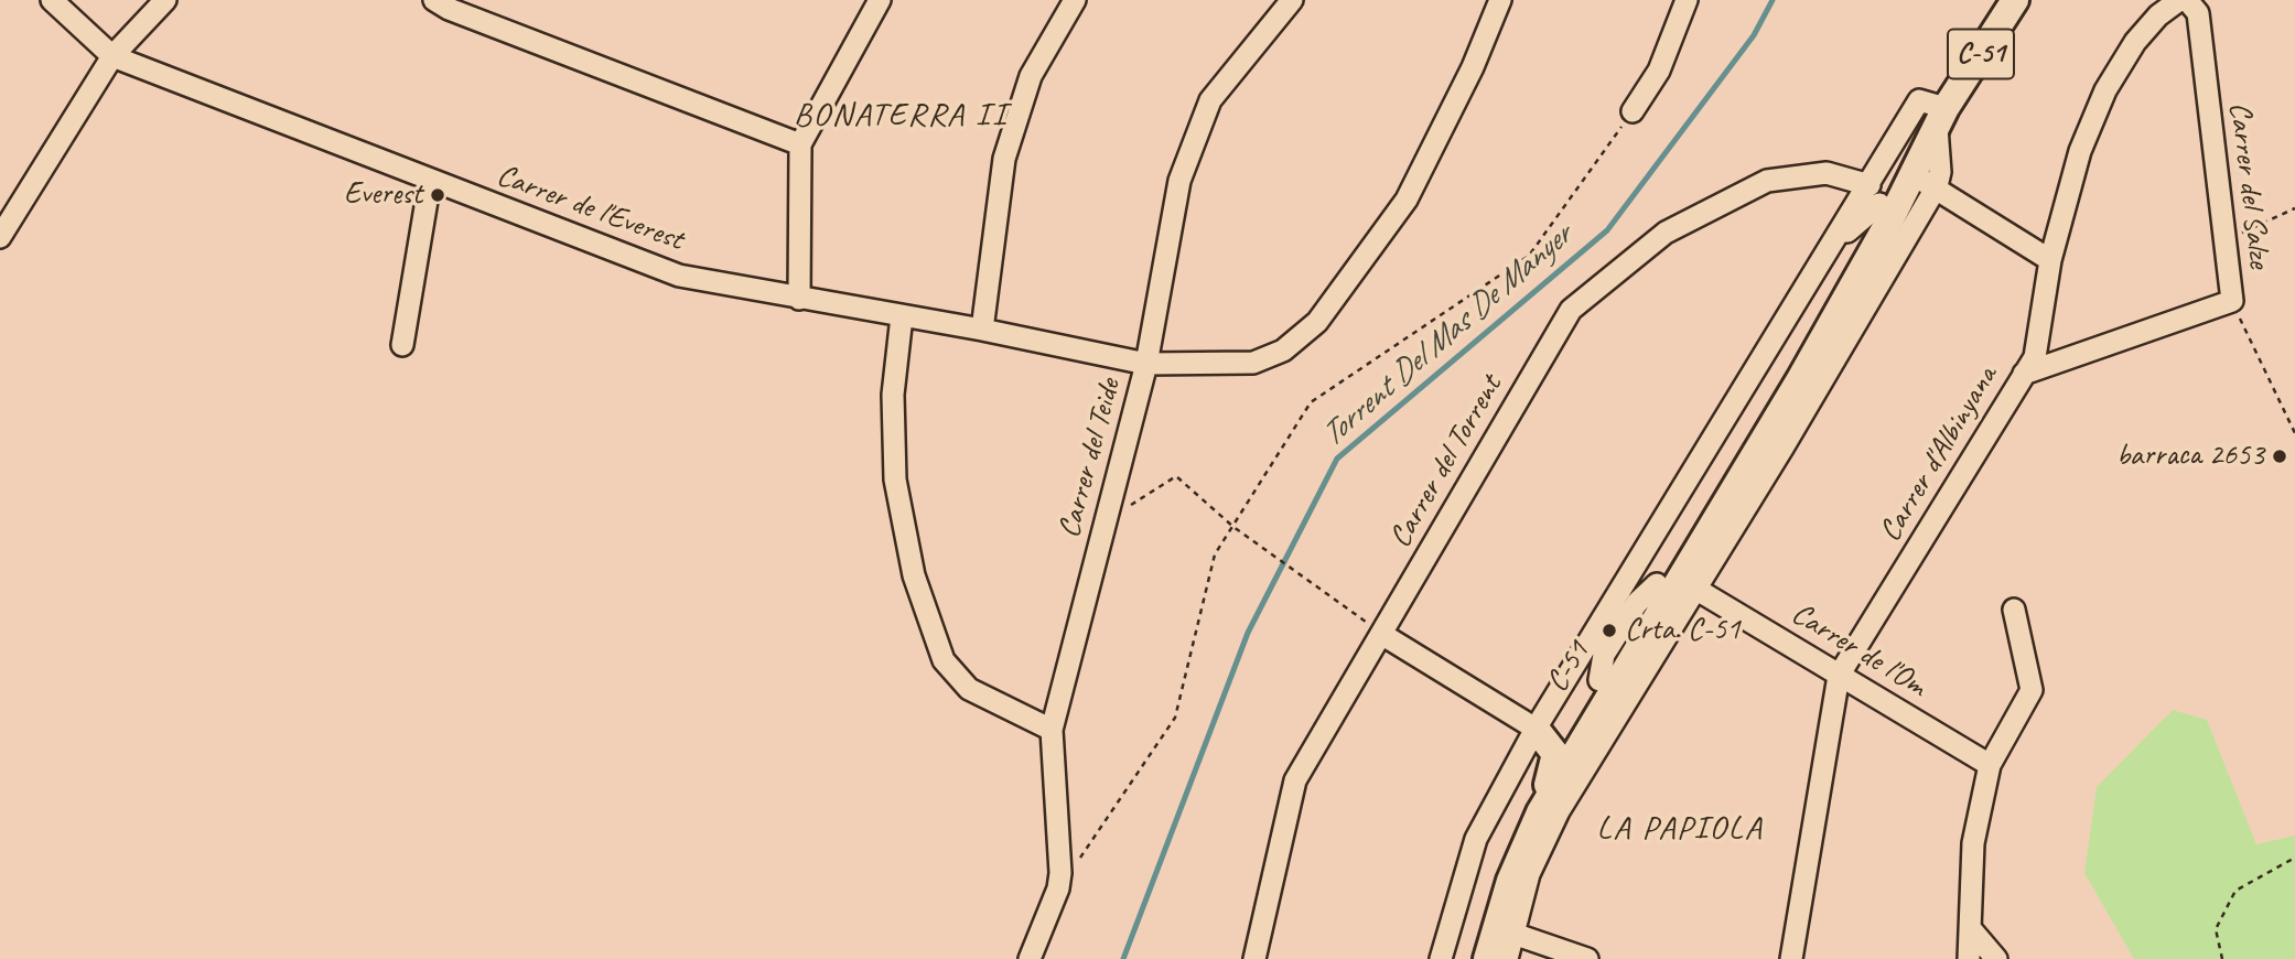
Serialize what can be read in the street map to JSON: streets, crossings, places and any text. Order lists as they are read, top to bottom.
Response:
{
  "streets": {
    "main road": ["C-51"],
    "street": [
      "Carrer del Salze",
      "Carrer de l'Everest",
      "Carrer d'Albinyana",
      "Carrer del Teide",
      "Carrer del Torrent",
      "Carrer de l'Om"
    ]
  },
  "crossings": [
    ["C-51", "Carrer de l'Om"],
    ["Carrer del Salze", "Carrer d'Albinyana"],
    ["Carrer de l'Everest", "Carrer del Teide"],
    ["Carrer d'Albinyana", "Carrer de l'Om"]
  ],
  "districts": ["BONATERRA II", "LA PAPIOLA"],
  "water": ["Torrent Del Mas De Manyer"],
  "places": ["Everest", "barraca 2653", "Crta. C-51"]
}
